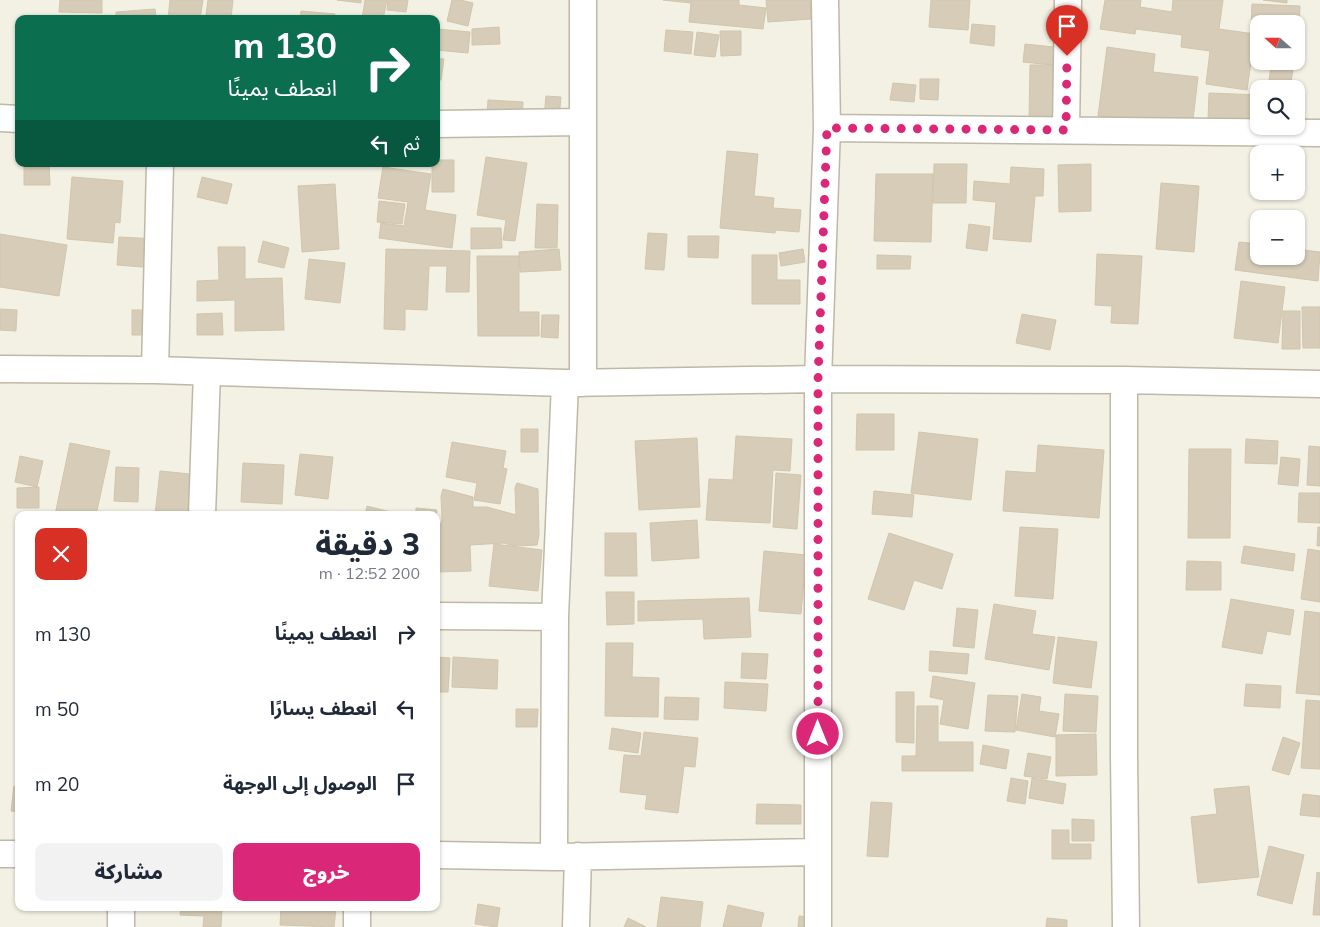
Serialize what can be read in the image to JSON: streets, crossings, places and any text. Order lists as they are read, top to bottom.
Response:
{
  "north": "left",
  "page": {
    "map_buttons": ["+", "−"],
    "turn": ["130 m", "انعطف يمينًا"],
    "then": "ثم",
    "heading": ["3 دقيقة", "200 m · 12:52"],
    "list": [
      {
        "name": "انعطف يمينًا",
        "value": "130 m"
      },
      {
        "name": "انعطف يسارًا",
        "value": "50 m"
      },
      {
        "name": "الوصول إلى الوجهة",
        "value": "20 m"
      }
    ],
    "buttons": ["خروج", "مشاركة"]
  }
}
